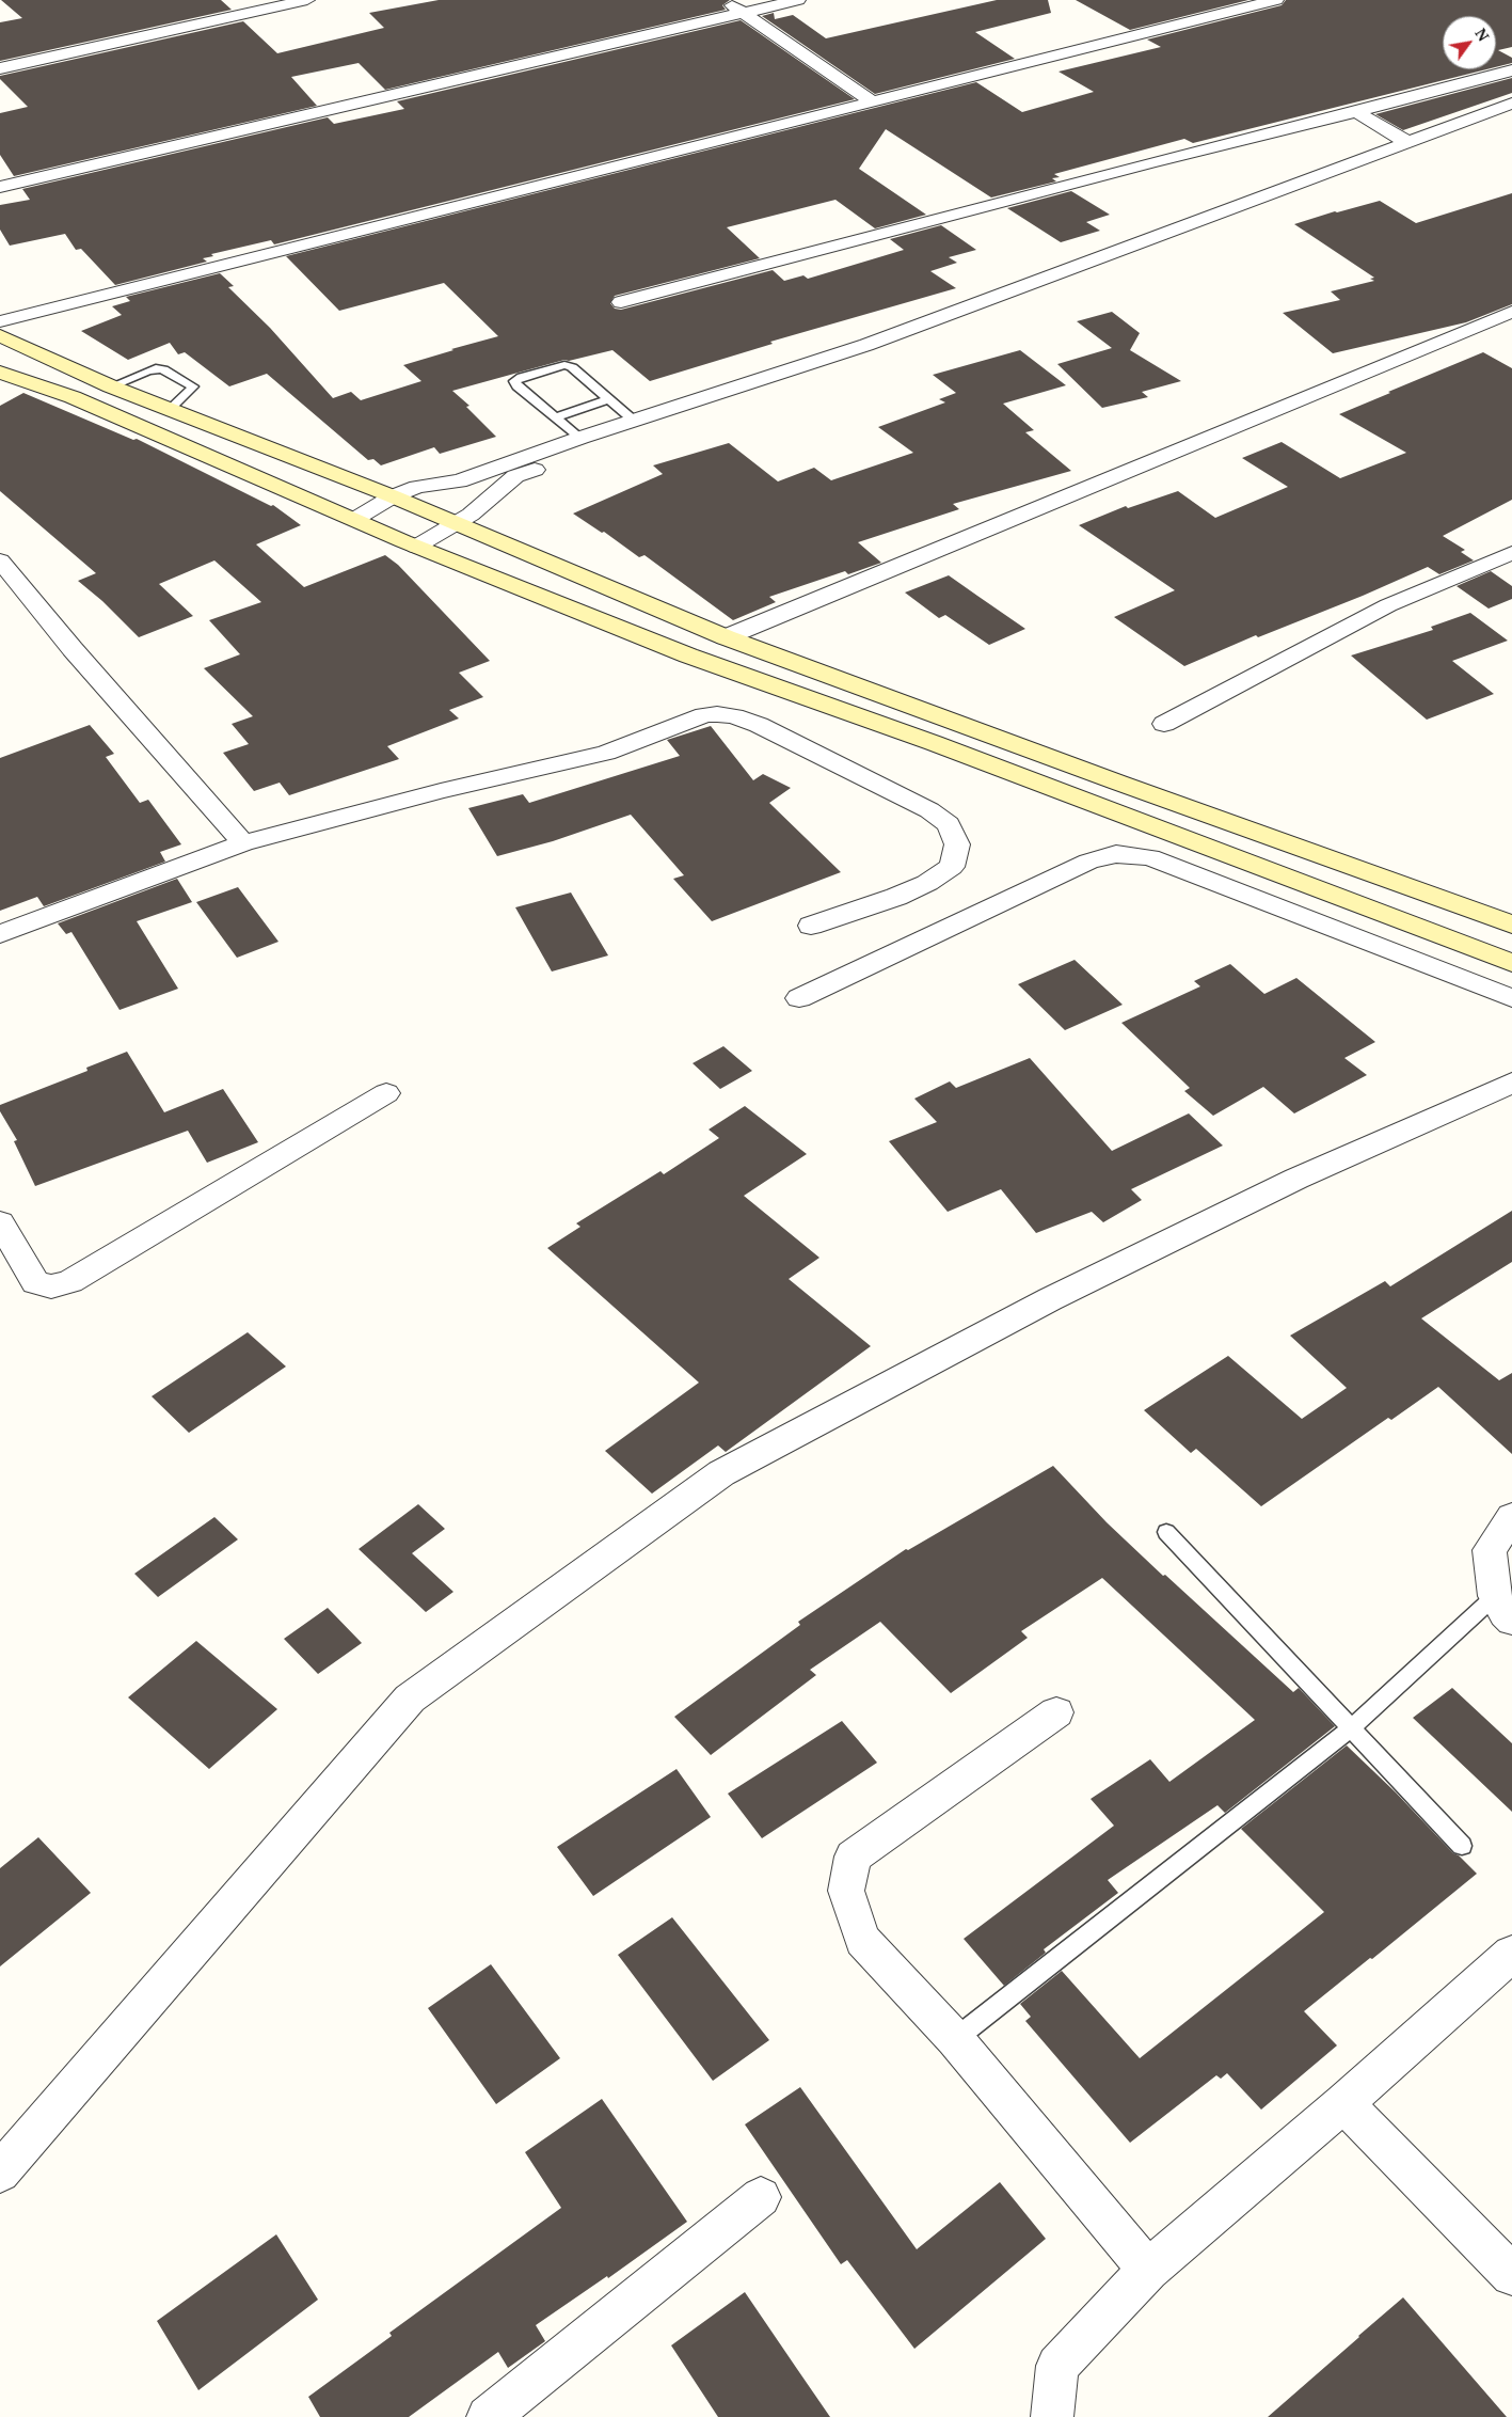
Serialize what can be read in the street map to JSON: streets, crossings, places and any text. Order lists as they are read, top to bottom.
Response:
{
  "north": "top right"
}
